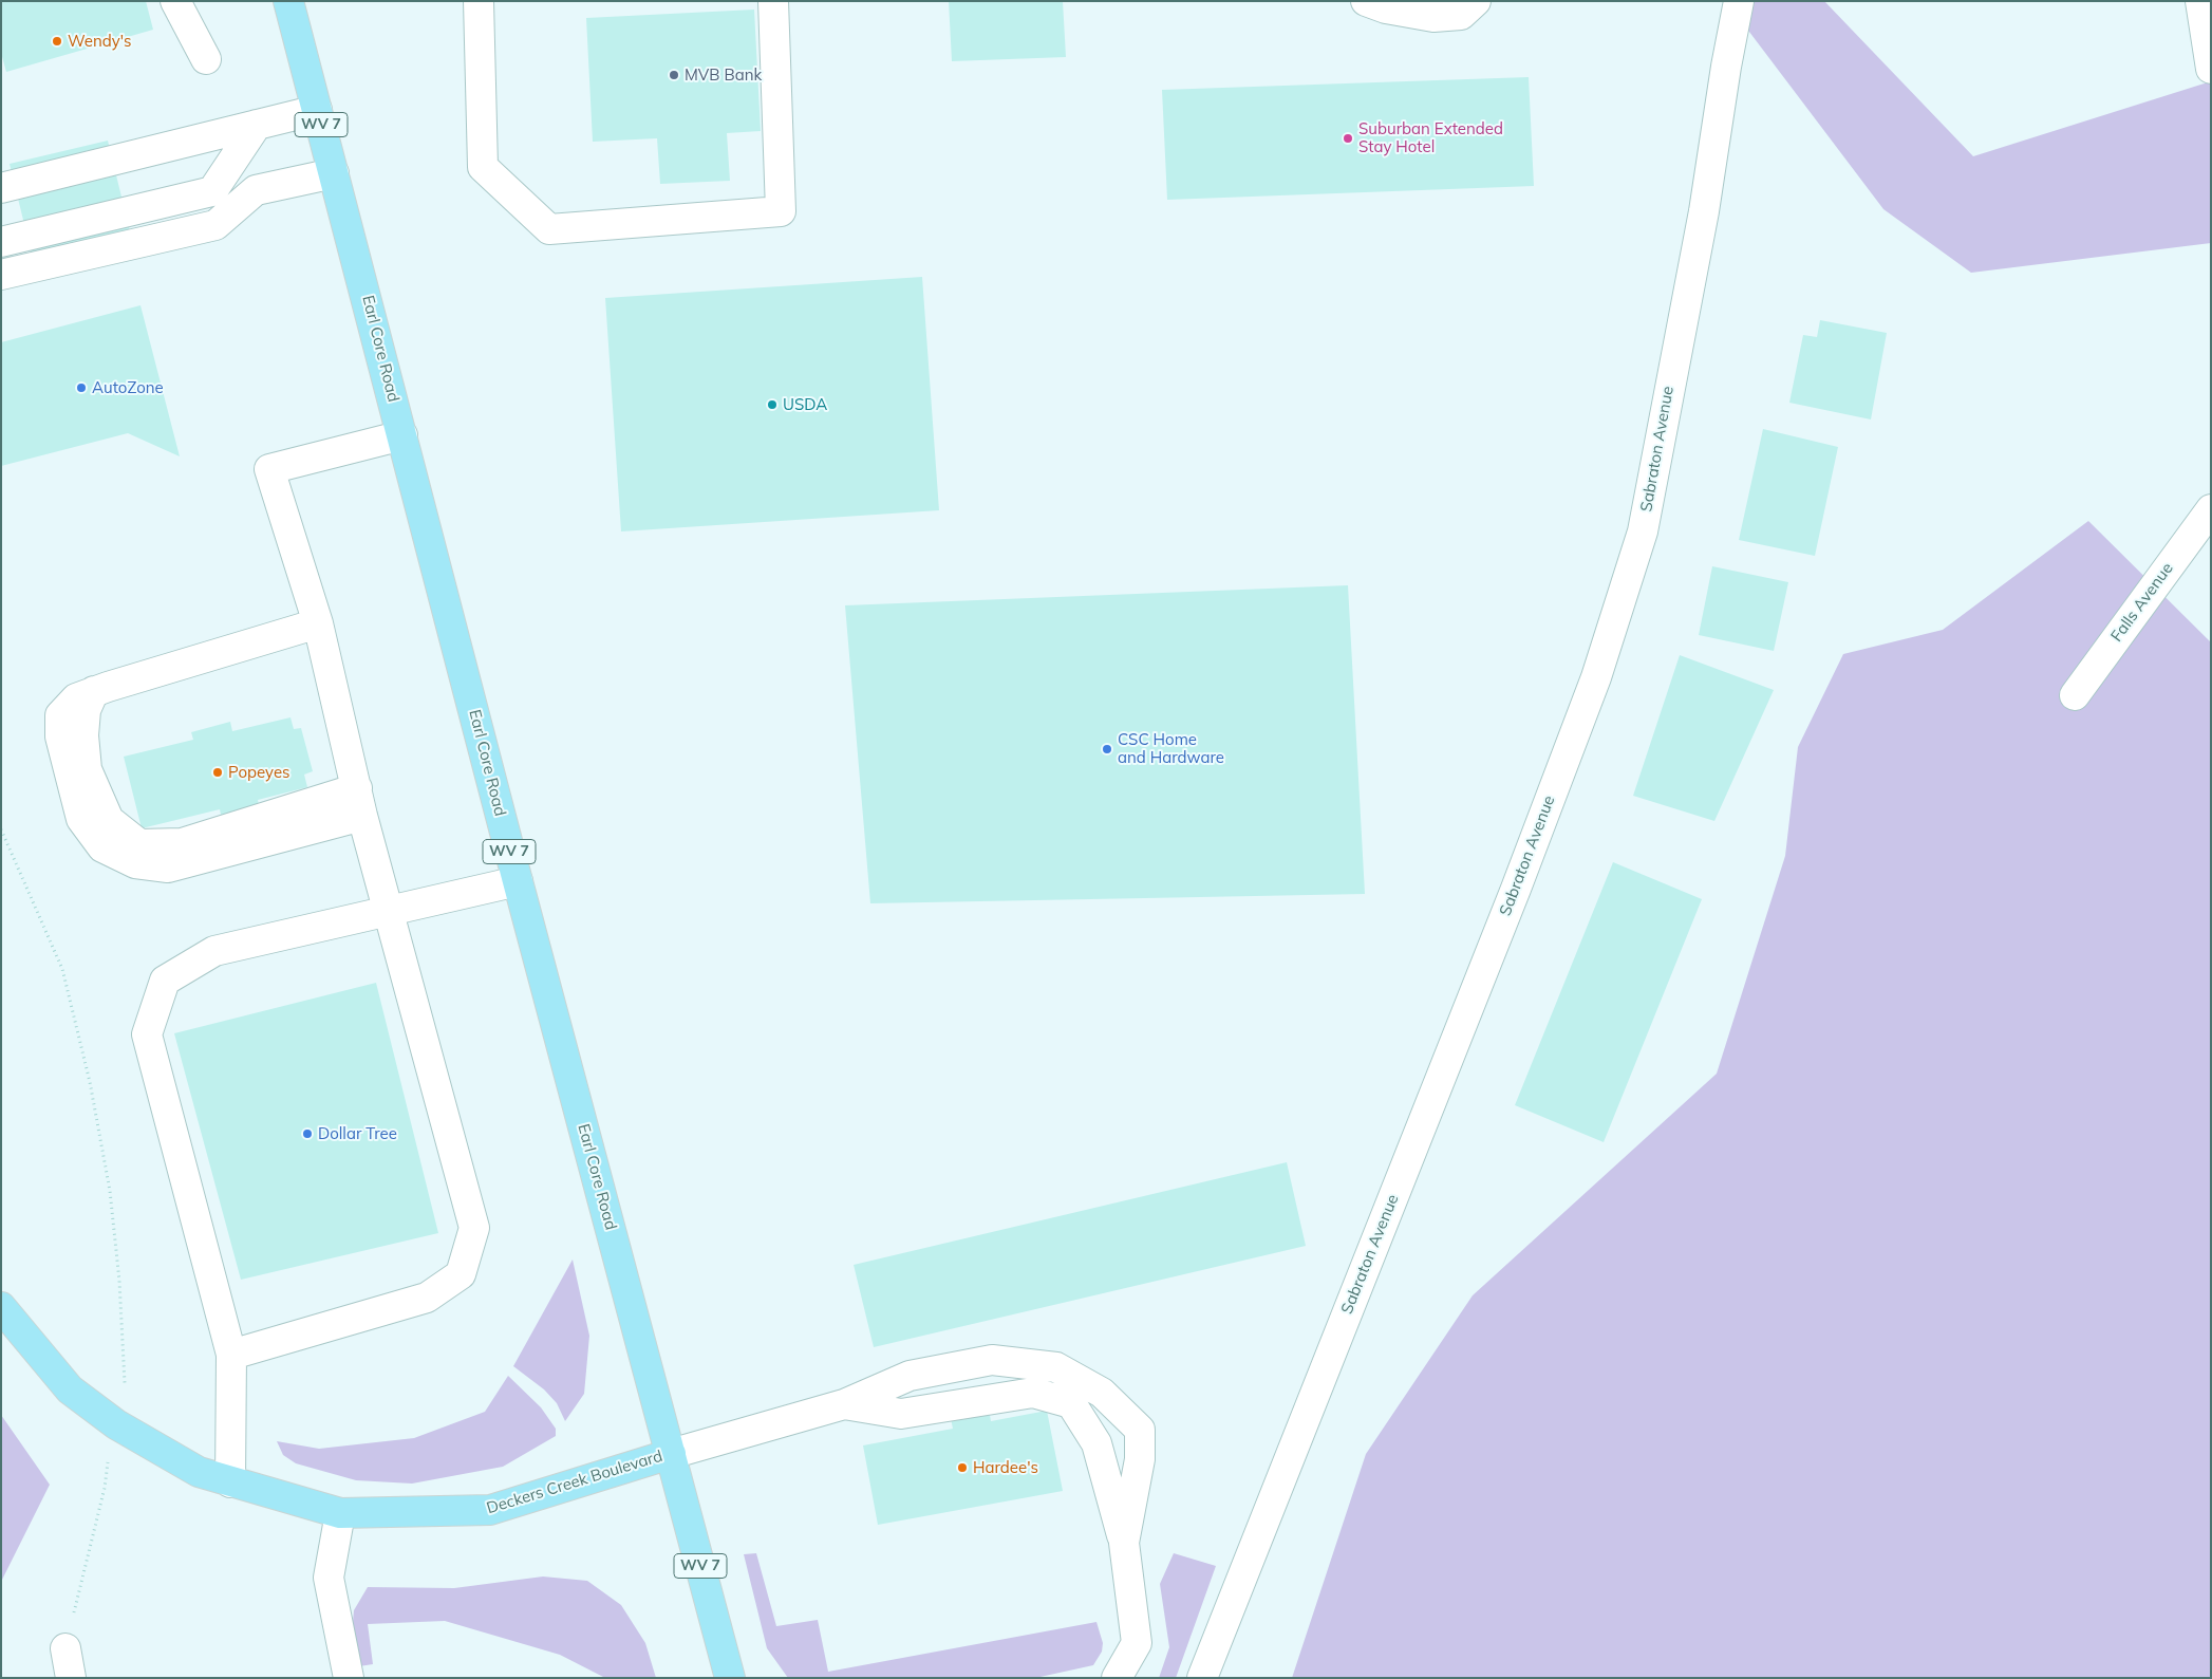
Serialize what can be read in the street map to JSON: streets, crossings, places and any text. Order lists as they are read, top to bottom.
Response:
{
  "streets": {
    "main road": ["WV 7", "Earl Core Road", "Deckers Creek Boulevard"],
    "street": ["Sabraton Avenue", "Falls Avenue"]
  },
  "crossings": [
    ["Earl Core Road", "Deckers Creek Boulevard"]
  ],
  "places": [
    "Wendy's",
    "MVB Bank",
    "Suburban Extended Stay Hotel",
    "AutoZone",
    "USDA",
    "CSC Home and Hardware",
    "Popeyes",
    "Dollar Tree",
    "Hardee's"
  ]
}
